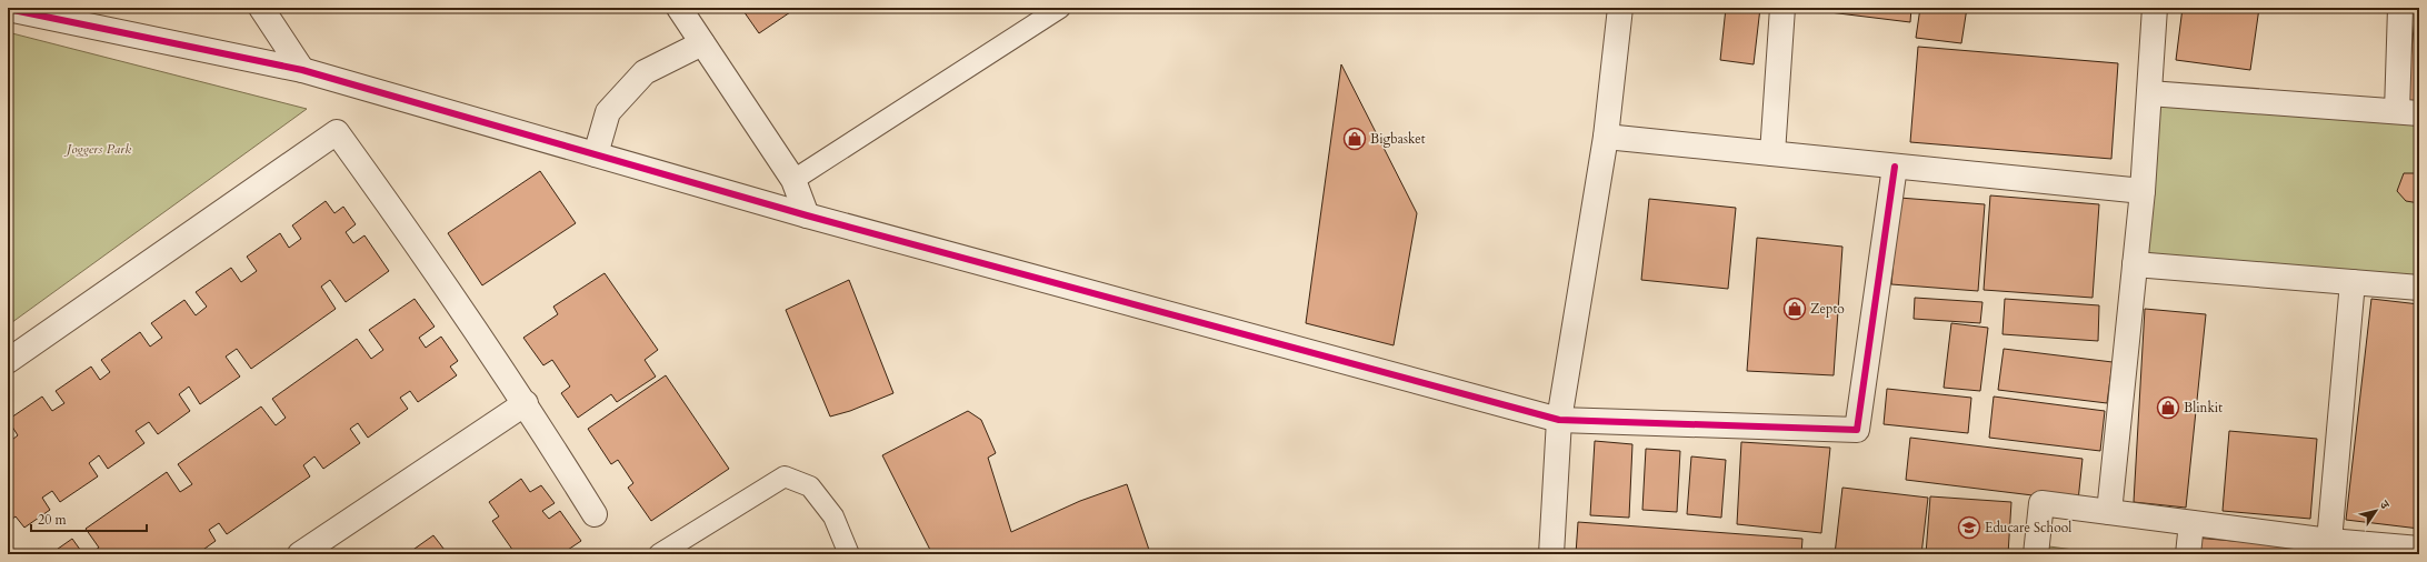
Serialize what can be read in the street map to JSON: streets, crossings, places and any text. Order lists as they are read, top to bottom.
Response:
{
  "parks": ["Joggers Park"],
  "places": {
    "shop": ["Bigbasket", "Zepto", "Blinkit"],
    "school or university": ["Educare School"]
  },
  "scale_bar": "20 m",
  "north": "top right"
}
